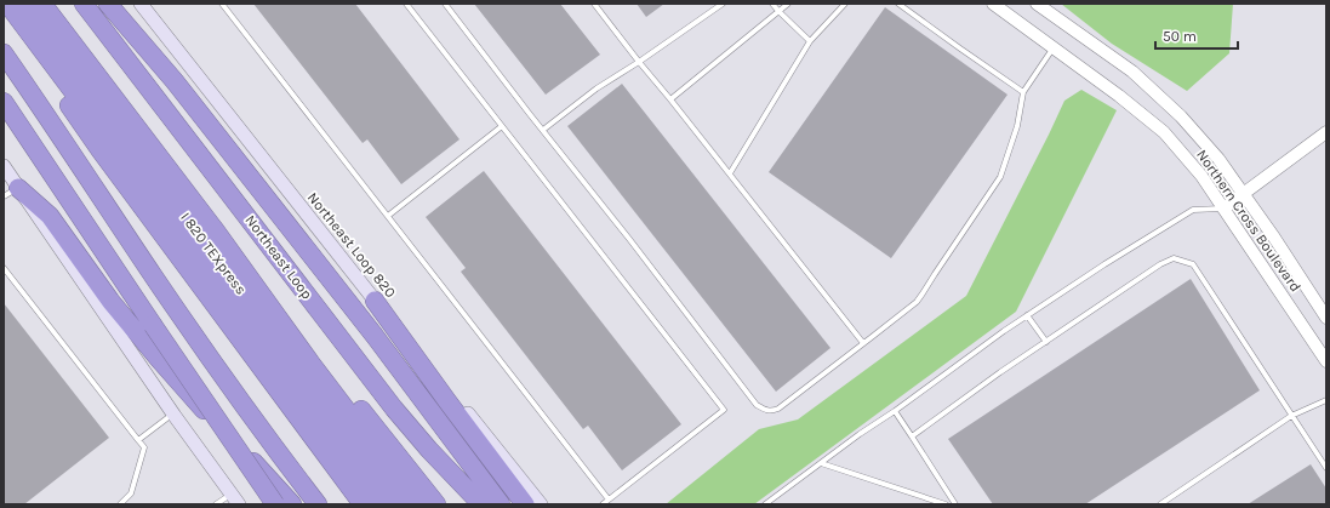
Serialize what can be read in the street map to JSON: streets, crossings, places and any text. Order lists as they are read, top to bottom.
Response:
{
  "streets": {
    "highway": ["I 820 TEXpress", "Northeast Loop"],
    "main road": ["Northeast Loop 820"],
    "street": ["Northern Cross Boulevard"]
  },
  "scale_bar": "50 m"
}
